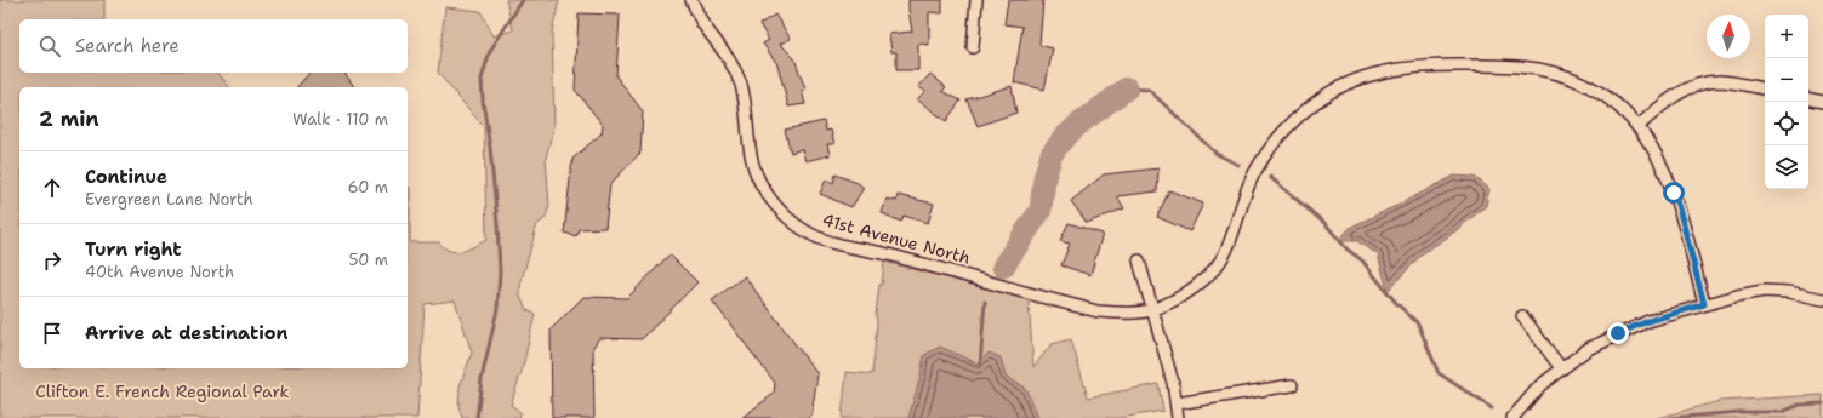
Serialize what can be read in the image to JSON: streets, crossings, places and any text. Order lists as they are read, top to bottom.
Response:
{
  "streets": {
    "street": ["41st Avenue North"]
  },
  "parks": ["Clifton E. French Regional Park"],
  "north": "top",
  "page": {
    "map_buttons": ["+", "−"],
    "search": "Search here",
    "heading": ["2 min", "Walk · 110 m"],
    "list": [
      ["Continue", "Evergreen Lane North", "60 m"],
      ["Turn right", "40th Avenue North", "50 m"],
      "Arrive at destination"
    ]
  }
}
